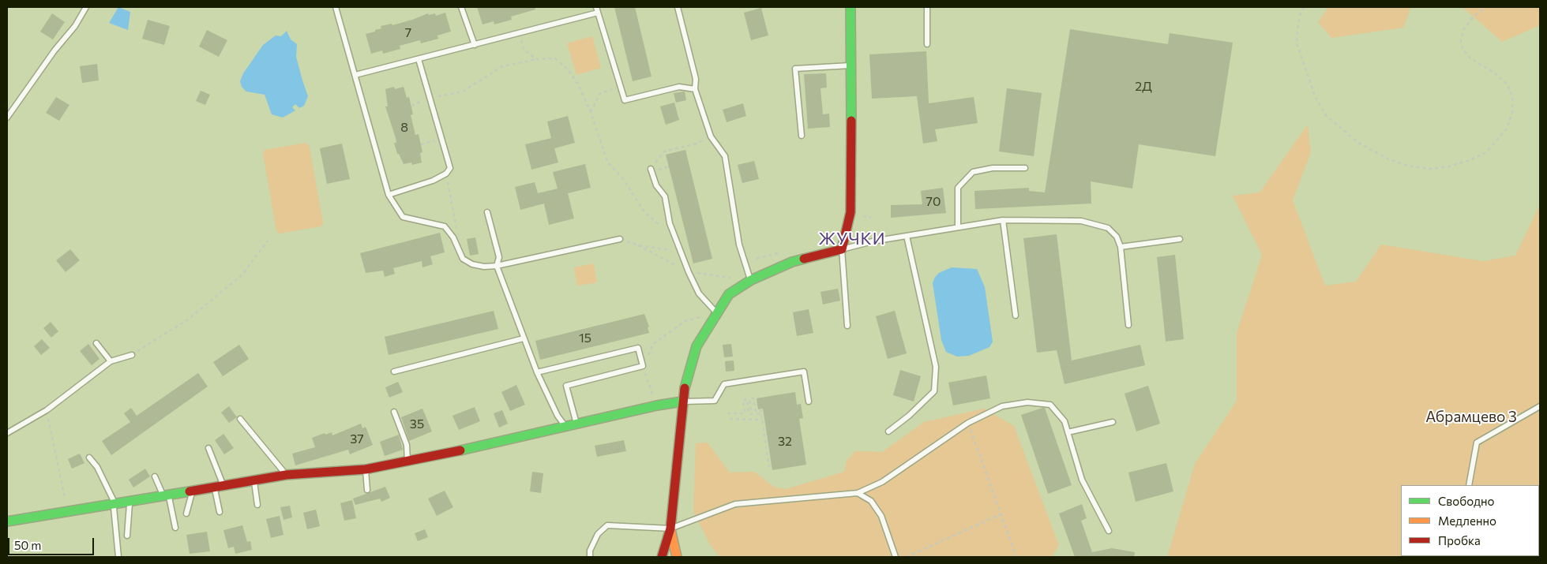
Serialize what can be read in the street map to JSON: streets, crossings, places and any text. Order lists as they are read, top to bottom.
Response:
{
  "districts": ["ЖУЧКИ"],
  "parks": ["Абрамцево 3"],
  "house_numbers": [
    "7",
    "2Д",
    "8",
    "70",
    "15",
    "35",
    "37",
    "32"
  ],
  "legend": ["Свободно", "Медленно", "Пробка"],
  "scale_bar": "50 m"
}
